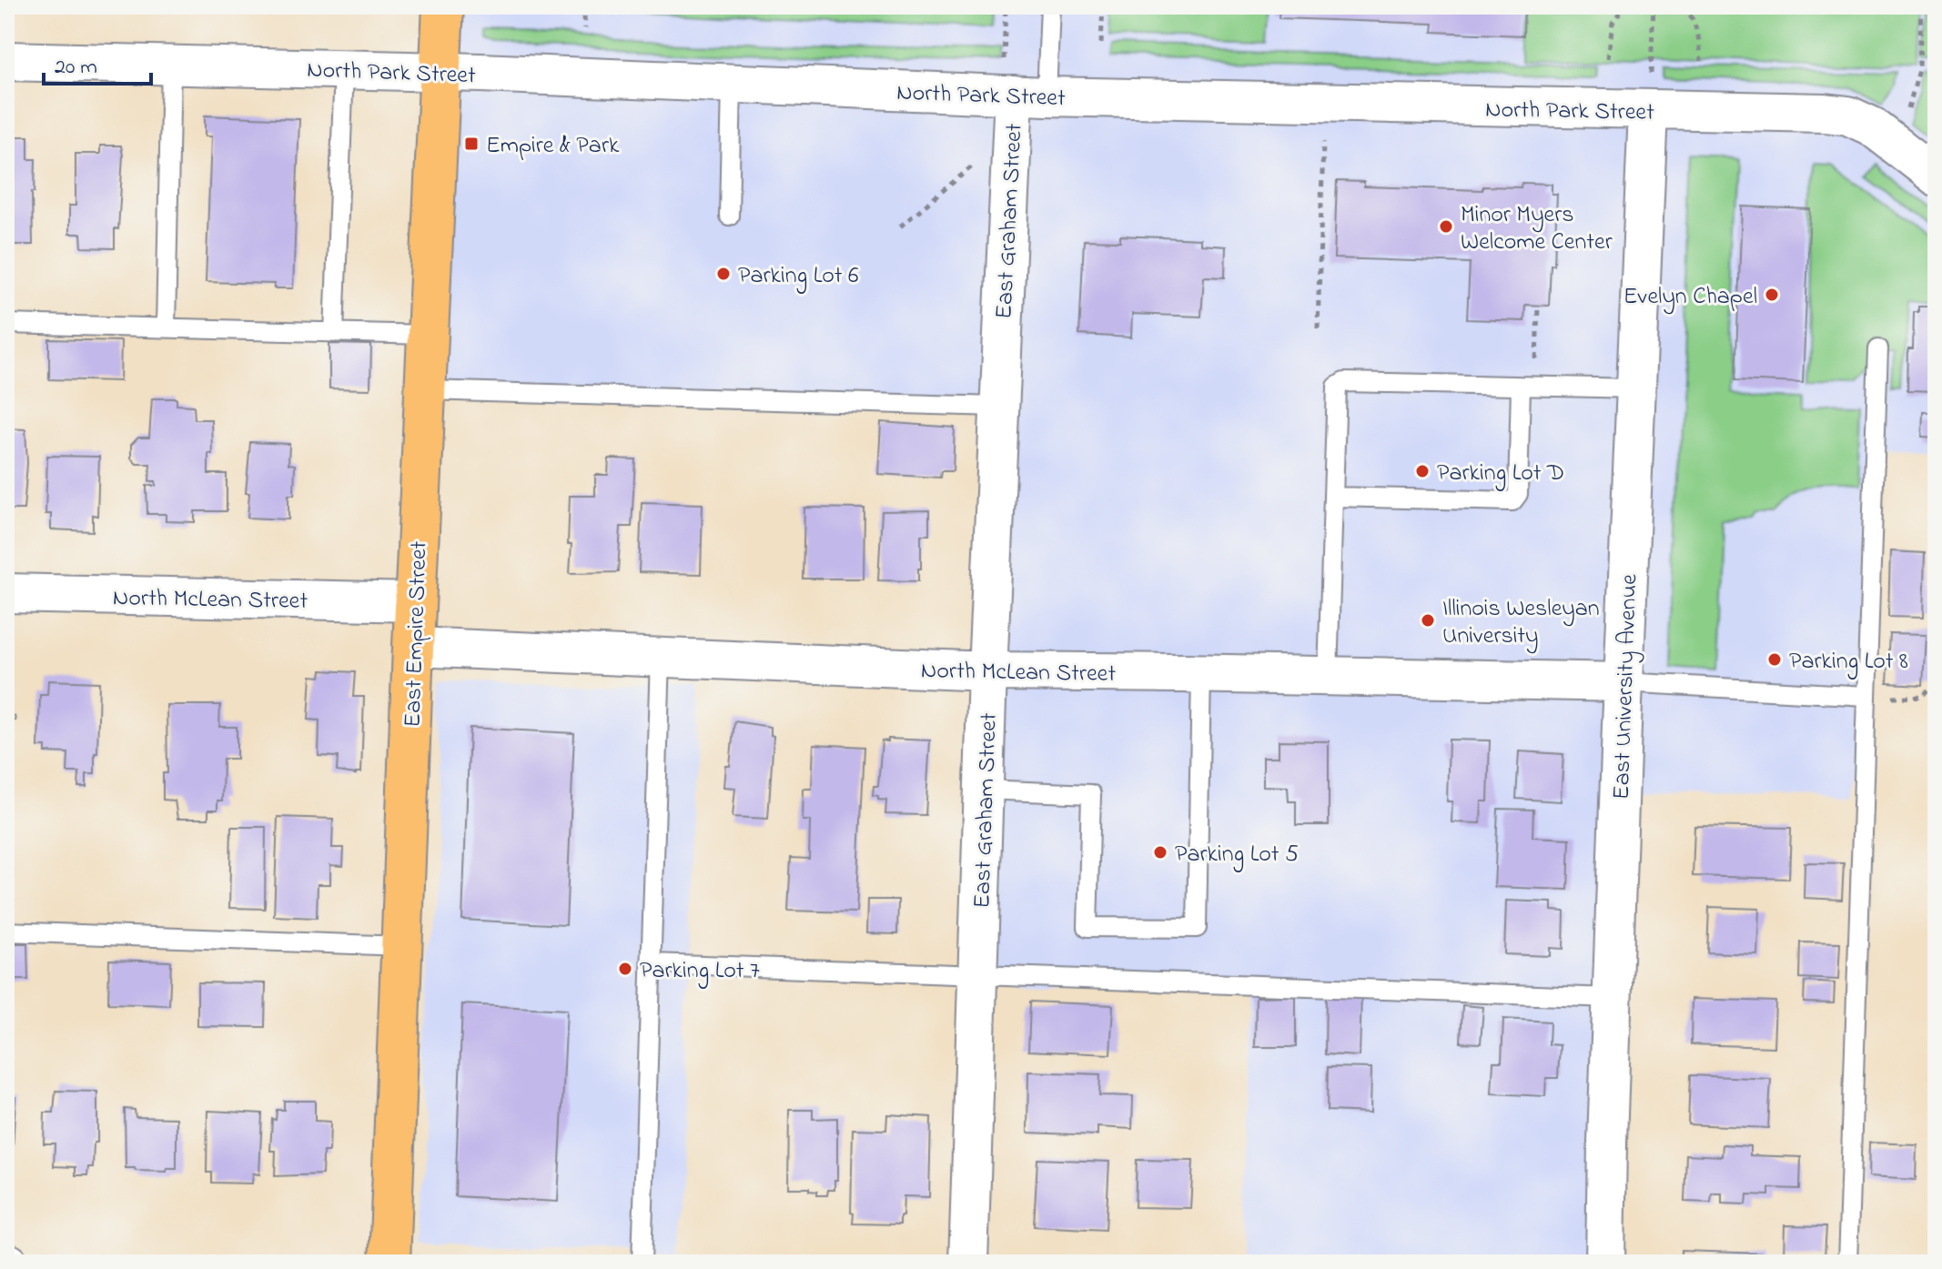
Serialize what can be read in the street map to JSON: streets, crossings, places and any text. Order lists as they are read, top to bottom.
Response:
{
  "streets": {
    "main road": ["East Empire Street"],
    "street": [
      "North Park Street",
      "East Graham Street",
      "North McLean Street",
      "East University Avenue"
    ]
  },
  "crossings": [
    ["North Park Street", "East Graham Street"],
    ["North Park Street", "East Empire Street"],
    ["North Park Street", "East University Avenue"],
    ["East Graham Street", "North McLean Street"],
    ["North McLean Street", "East Empire Street"],
    ["North McLean Street", "East University Avenue"]
  ],
  "places": {
    "transit": ["Empire & Park"],
    "other": [
      "Minor Myers Welcome Center",
      "Parking Lot 6",
      "Evelyn Chapel",
      "Parking Lot D",
      "Illinois Wesleyan University",
      "Parking Lot 8",
      "Parking Lot 5",
      "Parking Lot 7"
    ]
  },
  "scale_bar": "20 m"
}
